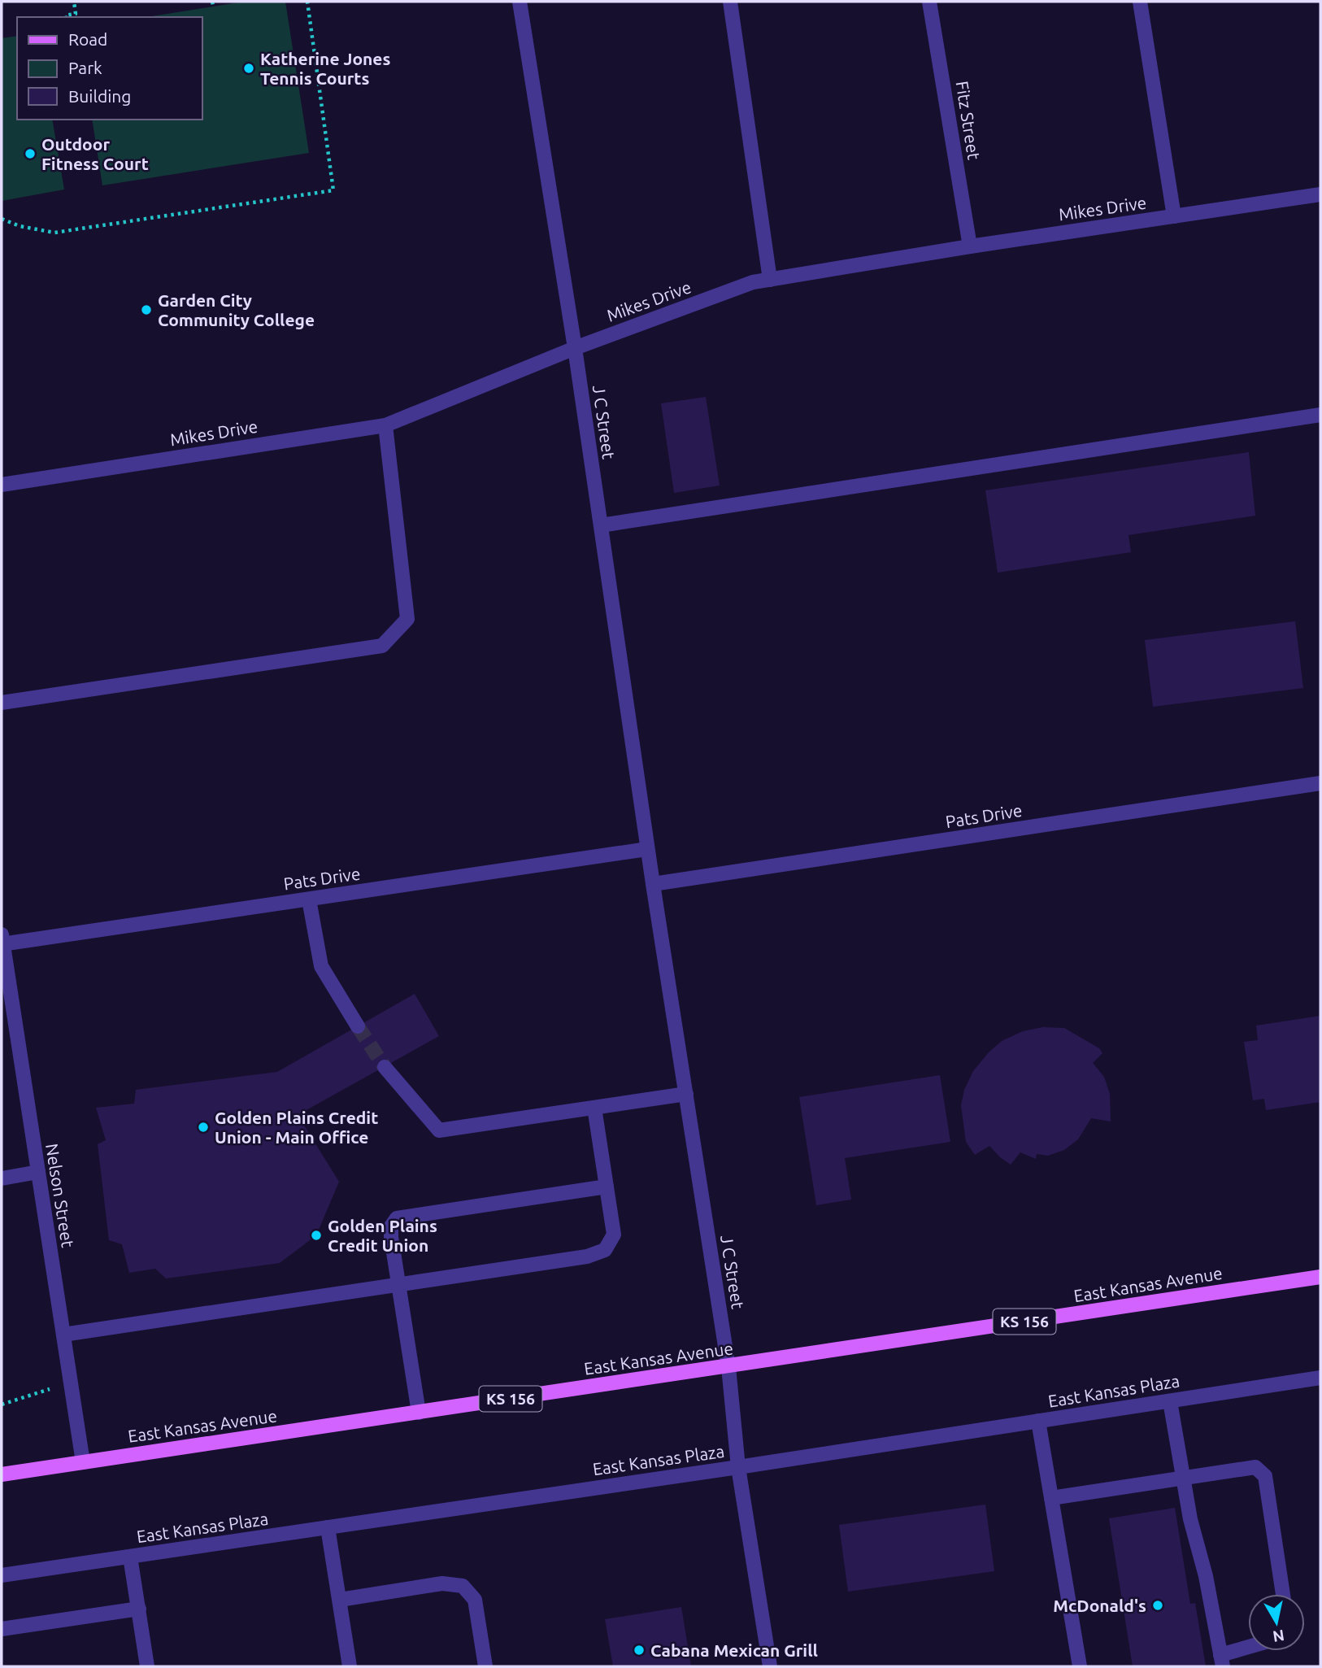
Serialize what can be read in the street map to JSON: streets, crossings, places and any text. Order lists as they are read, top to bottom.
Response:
{
  "streets": {
    "main road": ["East Kansas Avenue", "KS 156"],
    "street": [
      "Fitz Street",
      "Mikes Drive",
      "J C Street",
      "Pats Drive",
      "Nelson Street",
      "East Kansas Plaza"
    ]
  },
  "crossings": [
    ["Fitz Street", "Mikes Drive"],
    ["Mikes Drive", "J C Street"],
    ["J C Street", "Pats Drive"],
    ["J C Street", "East Kansas Avenue"],
    ["J C Street", "East Kansas Plaza"],
    ["Pats Drive", "Nelson Street"],
    ["Nelson Street", "East Kansas Avenue"]
  ],
  "places": [
    "Katherine Jones Tennis Courts",
    "Outdoor Fitness Court",
    "Garden City Community College",
    "Golden Plains Credit Union - Main Office",
    "Golden Plains Credit Union",
    "McDonald's",
    "Cabana Mexican Grill"
  ],
  "legend": ["Road", "Park", "Building"],
  "north": "bottom"
}
